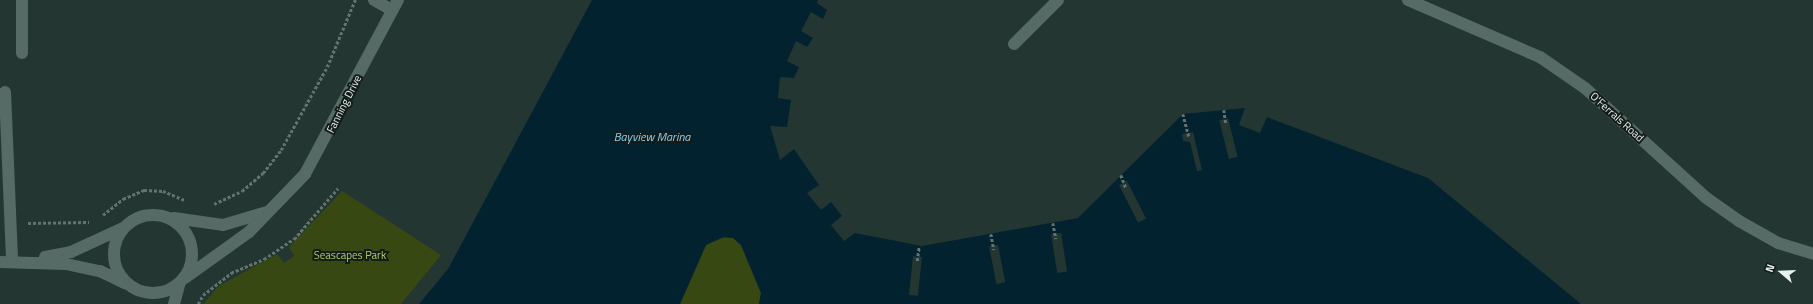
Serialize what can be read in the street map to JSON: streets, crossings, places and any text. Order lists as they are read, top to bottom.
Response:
{
  "streets": {
    "street": ["Fanning Drive", "O'Ferrals Road"]
  },
  "water": ["Bayview Marina"],
  "parks": ["Seascapes Park"],
  "north": "left"
}
